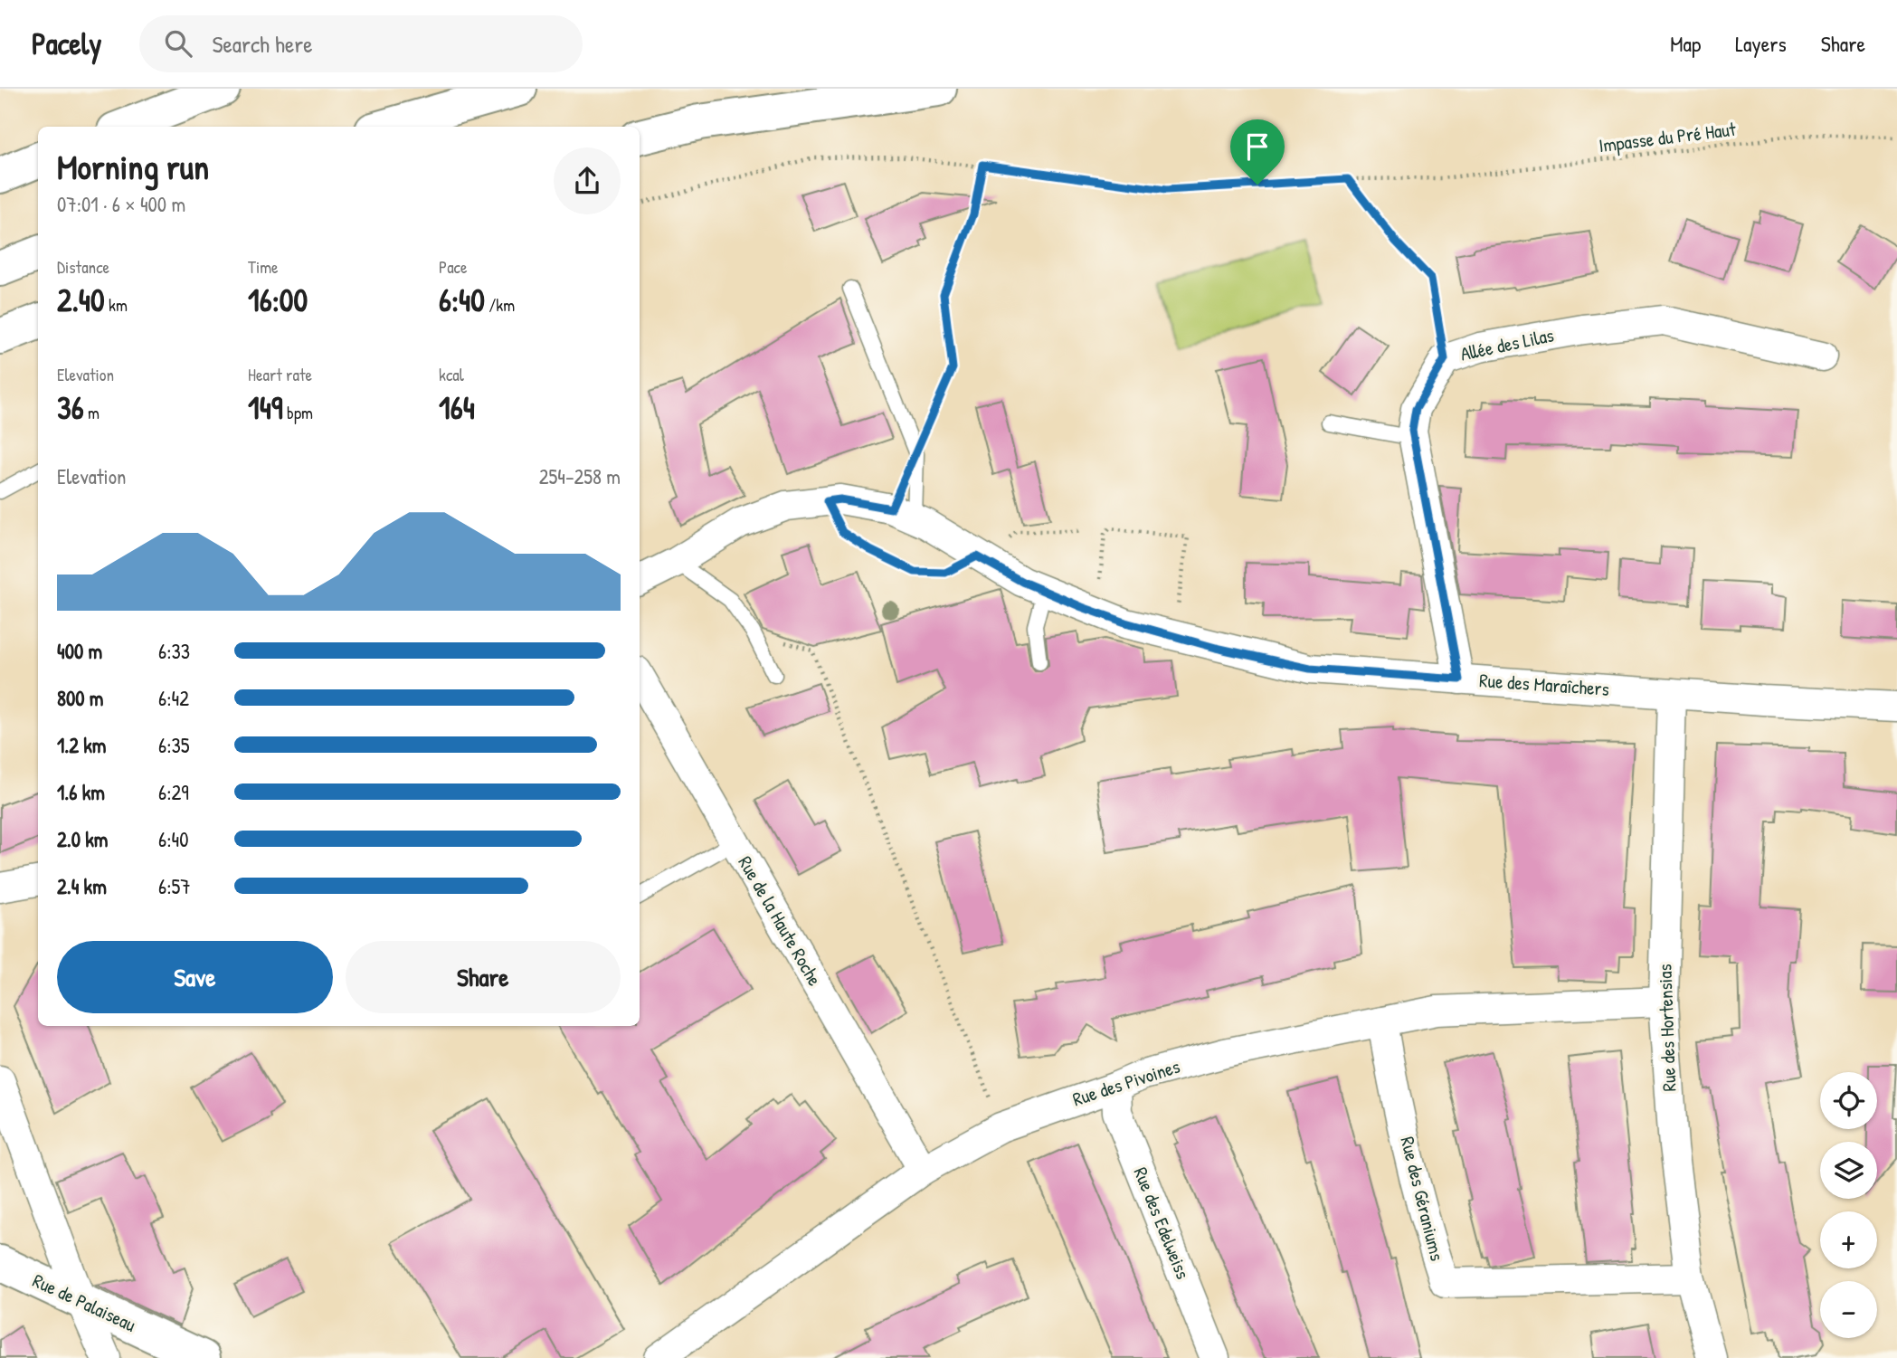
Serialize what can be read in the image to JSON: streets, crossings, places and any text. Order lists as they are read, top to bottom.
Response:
{
  "streets": {
    "main road": ["Rue de Palaiseau"],
    "street": [
      "Allée des Lilas",
      "Rue des Maraîchers",
      "Rue de la Haute Roche",
      "Rue des Hortensias",
      "Rue des Pivoines",
      "Rue des Géraniums",
      "Rue des Edelweiss"
    ],
    "path": ["Impasse du Pré Haut"]
  },
  "crossings": [
    ["Allée des Lilas", "Rue des Maraîchers"],
    ["Rue des Maraîchers", "Rue des Hortensias"],
    ["Rue de la Haute Roche", "Rue des Pivoines"],
    ["Rue des Hortensias", "Rue des Pivoines"],
    ["Rue des Hortensias", "Rue des Géraniums"],
    ["Rue des Pivoines", "Rue des Géraniums"],
    ["Rue des Pivoines", "Rue des Edelweiss"]
  ],
  "page": {
    "header": "Pacely",
    "search": "Search here",
    "nav": ["Map", "Layers", "Share"],
    "heading": ["Morning run", "07:01 · 6 × 400 m"],
    "stats": [
      ["Distance", "2.40 km"],
      ["Time", "16:00"],
      ["Pace", "6:40 /km"],
      ["Elevation", "36 m"],
      ["Heart rate", "149 bpm"],
      ["kcal", "164"]
    ],
    "chart": ["Elevation", "254–258 m"],
    "list": [
      {
        "name": "400 m",
        "note": "6:33"
      },
      {
        "name": "800 m",
        "note": "6:42"
      },
      {
        "name": "1.2 km",
        "note": "6:35"
      },
      {
        "name": "1.6 km",
        "note": "6:29"
      },
      {
        "name": "2.0 km",
        "note": "6:40"
      },
      {
        "name": "2.4 km",
        "note": "6:57"
      }
    ],
    "buttons": ["Save", "Share"],
    "map_buttons": ["+", "−"]
  }
}
